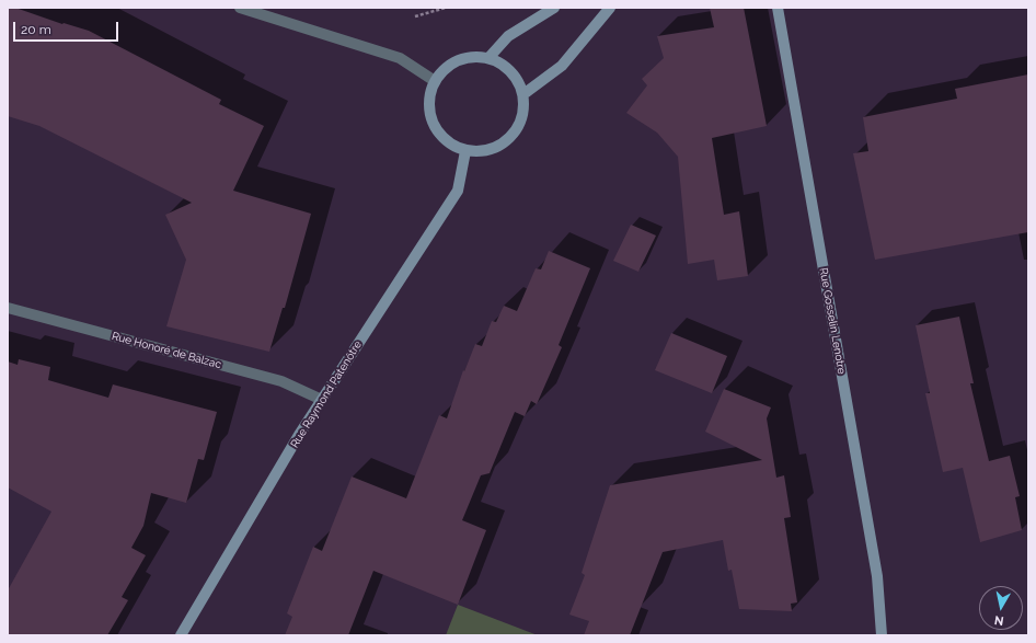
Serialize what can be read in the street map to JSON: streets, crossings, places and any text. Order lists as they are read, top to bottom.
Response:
{
  "streets": {
    "main road": ["Rue Gosselin Lenotre", "Rue Raymond Patenôtre"],
    "street": ["Rue Honoré de Balzac"]
  },
  "crossings": [
    ["Rue Honoré de Balzac", "Rue Raymond Patenôtre"]
  ],
  "scale_bar": "20 m",
  "north": "bottom"
}
